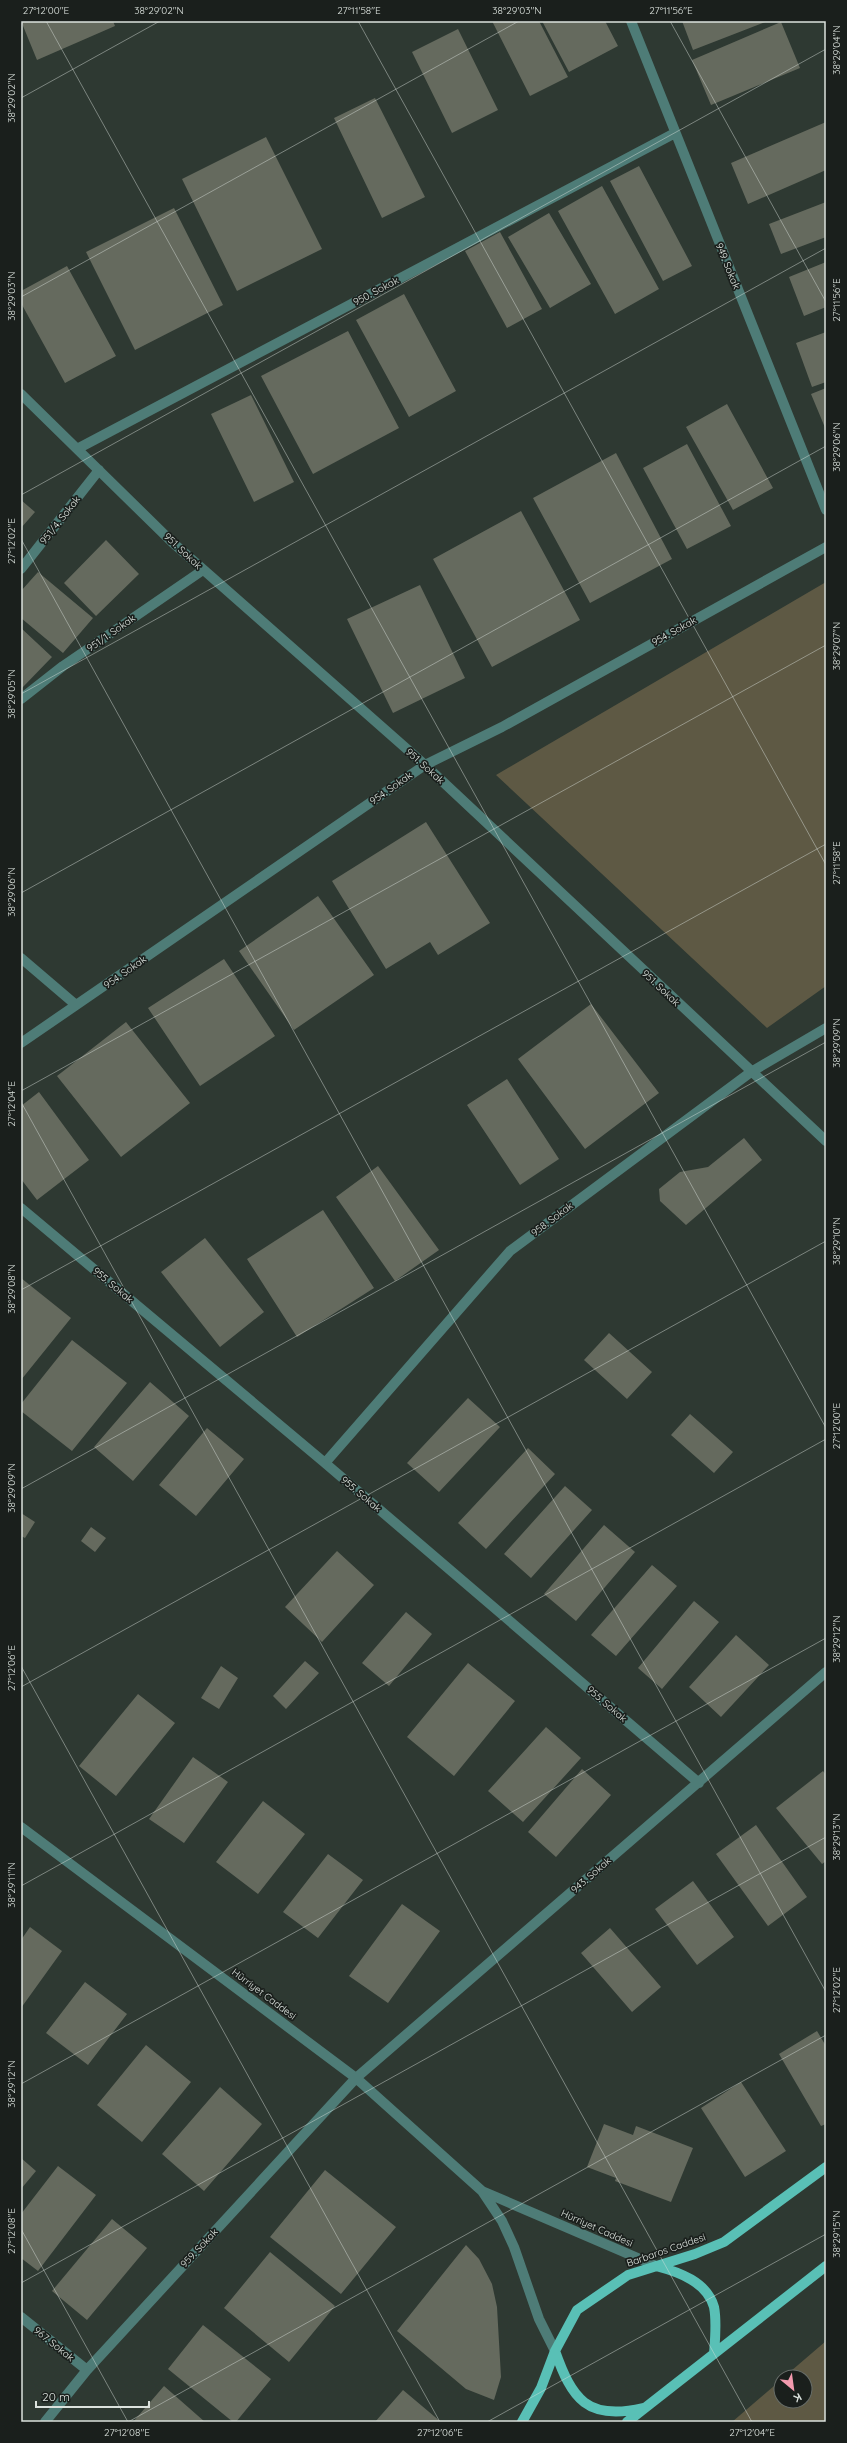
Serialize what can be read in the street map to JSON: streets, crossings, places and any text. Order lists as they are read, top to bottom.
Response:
{
  "streets": {
    "main road": ["Hürriyet Caddesi", "Barbaros Caddesi"],
    "street": [
      "949. Sokak",
      "950. Sokak",
      "951/4. Sokak",
      "951. Sokak",
      "954. Sokak",
      "951/1. Sokak",
      "958. Sokak",
      "955. Sokak",
      "943. Sokak",
      "959. Sokak",
      "967. Sokak"
    ]
  },
  "crossings": [
    ["949. Sokak", "950. Sokak"],
    ["950. Sokak", "951. Sokak"],
    ["951/4. Sokak", "951. Sokak"],
    ["951. Sokak", "954. Sokak"],
    ["951. Sokak", "951/1. Sokak"],
    ["951. Sokak", "958. Sokak"],
    ["958. Sokak", "955. Sokak"],
    ["955. Sokak", "943. Sokak"],
    ["943. Sokak", "Hürriyet Caddesi"],
    ["943. Sokak", "959. Sokak"],
    ["Hürriyet Caddesi", "959. Sokak"],
    ["Hürriyet Caddesi", "Barbaros Caddesi"],
    ["959. Sokak", "967. Sokak"]
  ],
  "scale_bar": "20 m",
  "north": "bottom right",
  "coordinates": [
    "27°12'00\"E",
    "38°29'02\"N",
    "27°11'58\"E",
    "38°29'03\"N",
    "27°11'56\"E",
    "38°29'04\"N",
    "38°29'06\"N",
    "27°12'02\"E",
    "38°29'07\"N",
    "38°29'05\"N",
    "38°29'09\"N",
    "27°12'04\"E",
    "38°29'10\"N",
    "38°29'08\"N",
    "38°29'12\"N",
    "27°12'06\"E",
    "38°29'13\"N",
    "38°29'11\"N",
    "27°12'08\"E",
    "38°29'15\"N"
  ]
}
